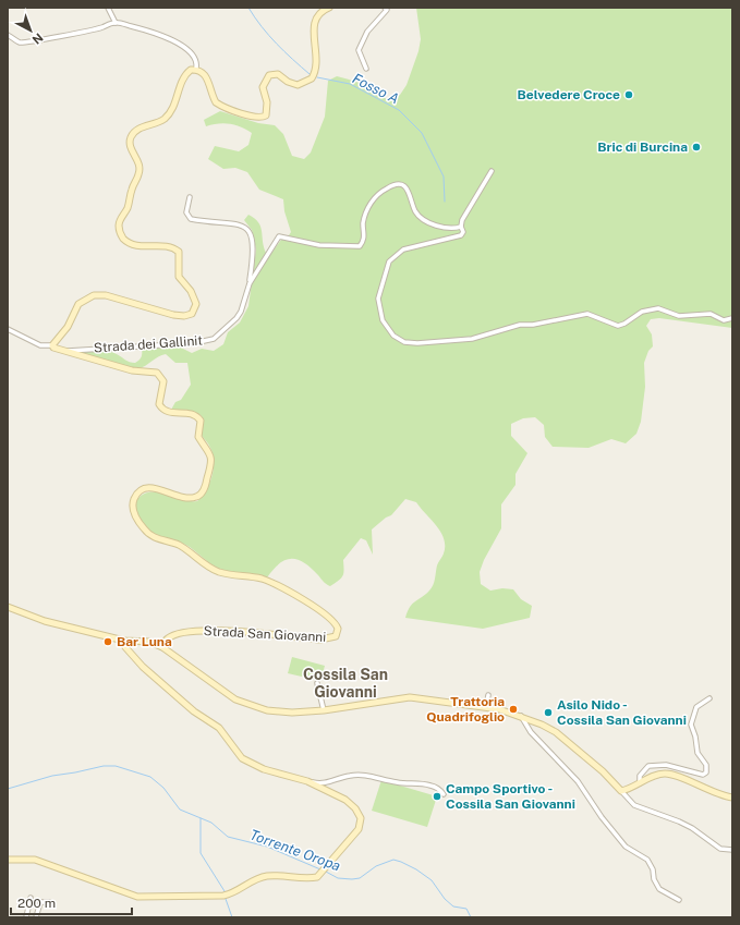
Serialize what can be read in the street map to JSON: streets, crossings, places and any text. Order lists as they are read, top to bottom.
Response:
{
  "streets": {
    "street": ["Strada dei Gallinit", "Strada San Giovanni"]
  },
  "crossings": [
    ["Strada dei Gallinit", "Strada San Giovanni"]
  ],
  "districts": ["Cossila San Giovanni"],
  "water": ["Fosso A", "Torrente Oropa"],
  "places": [
    "Belvedere Croce",
    "Bric di Burcina",
    "Bar Luna",
    "Trattoria Quadrifoglio",
    "Asilo Nido - Cossila San Giovanni",
    "Campo Sportivo - Cossila San Giovanni"
  ],
  "scale_bar": "200 m",
  "north": "bottom right"
}
